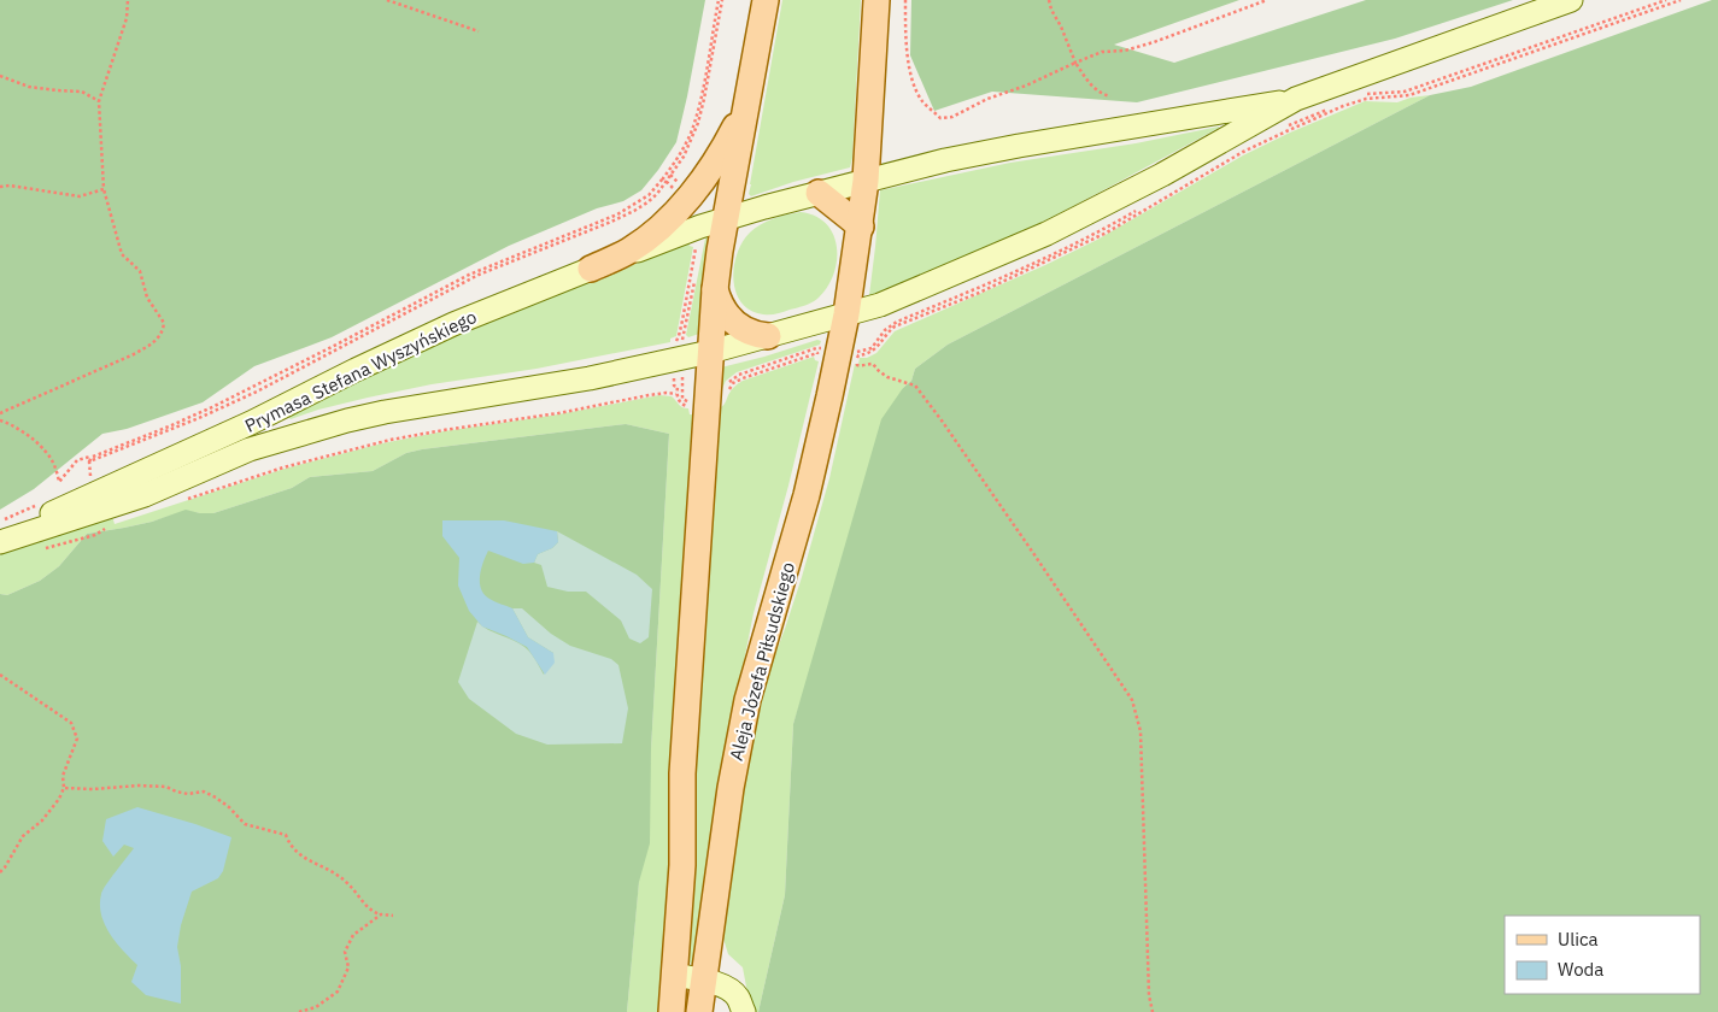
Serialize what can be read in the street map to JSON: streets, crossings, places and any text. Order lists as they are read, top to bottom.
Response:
{
  "streets": {
    "main road": ["Prymasa Stefana Wyszyńskiego", "Aleja Józefa Piłsudskiego"]
  },
  "crossings": [
    ["Prymasa Stefana Wyszyńskiego", "Aleja Józefa Piłsudskiego"]
  ],
  "legend": ["Ulica", "Woda"]
}
